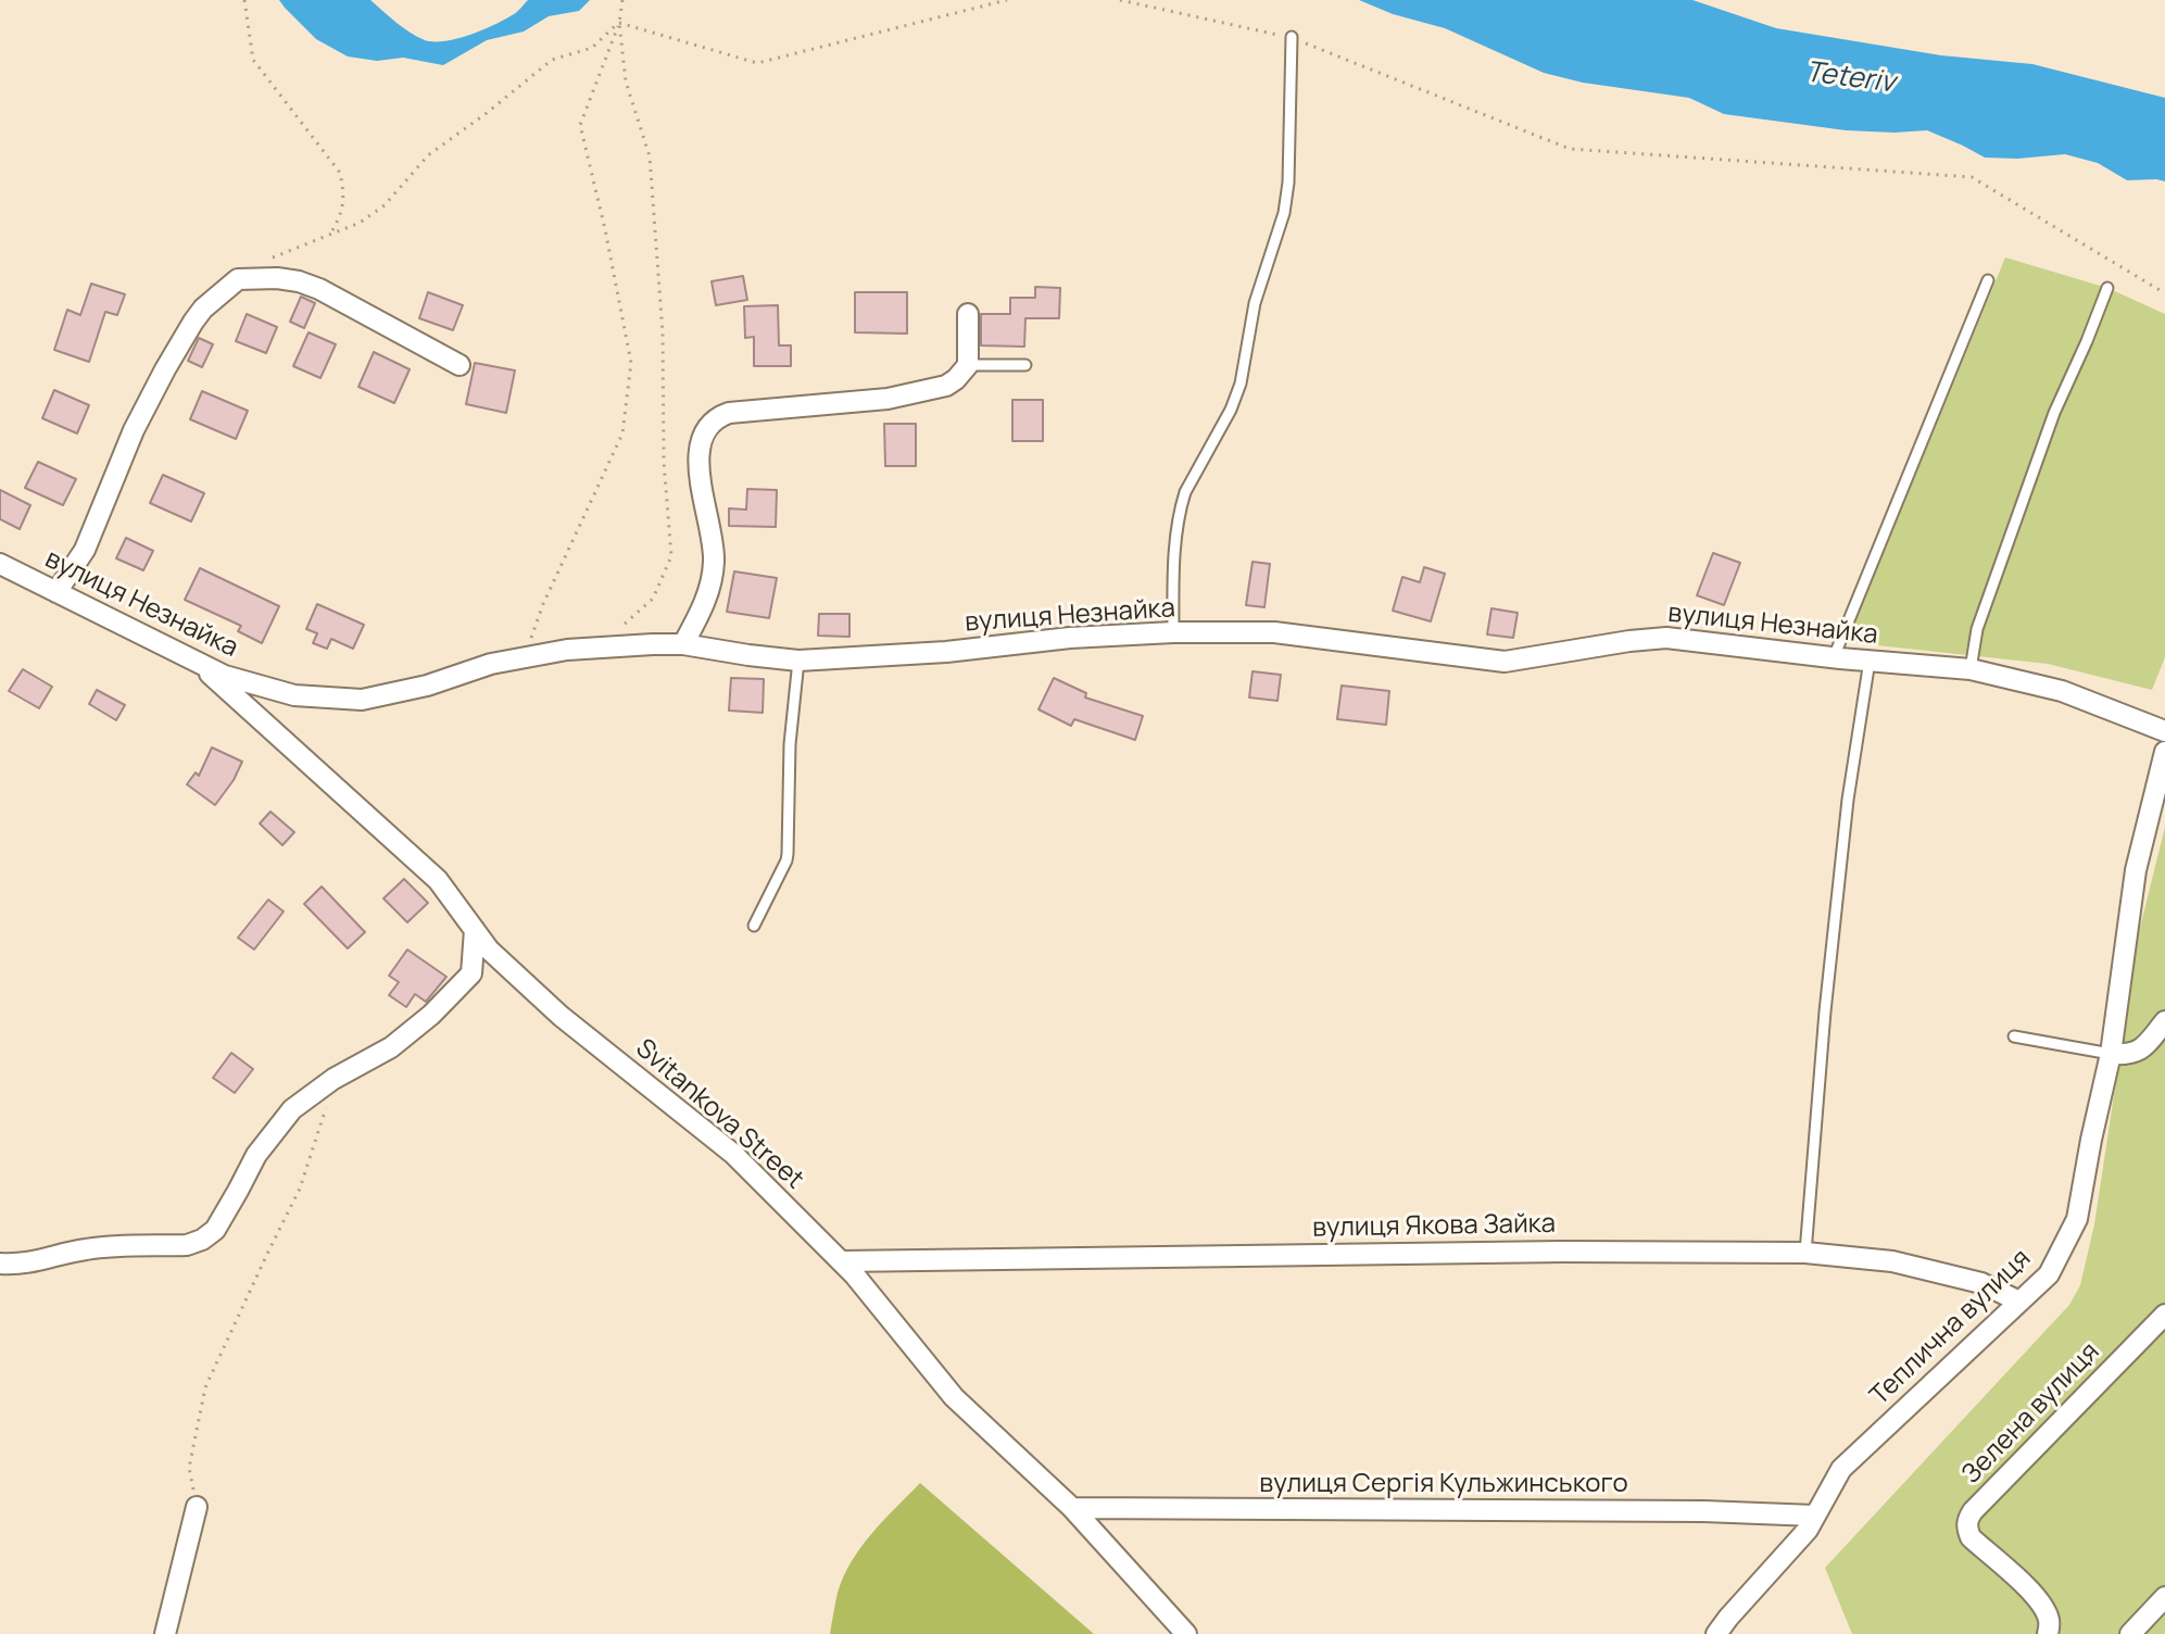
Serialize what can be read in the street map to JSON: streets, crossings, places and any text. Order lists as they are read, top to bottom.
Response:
{
  "streets": {
    "street": [
      "вулиця Незнайка",
      "Svitankova Street",
      "вулиця Якова Зайка",
      "Теплична вулиця",
      "Зелена вулиця",
      "вулиця Сергія Кульжинського"
    ]
  },
  "crossings": [
    ["вулиця Незнайка", "Svitankova Street"],
    ["Svitankova Street", "вулиця Якова Зайка"],
    ["Svitankova Street", "вулиця Сергія Кульжинського"],
    ["вулиця Якова Зайка", "Теплична вулиця"],
    ["Теплична вулиця", "вулиця Сергія Кульжинського"]
  ],
  "water": ["Teteriv"]
}
